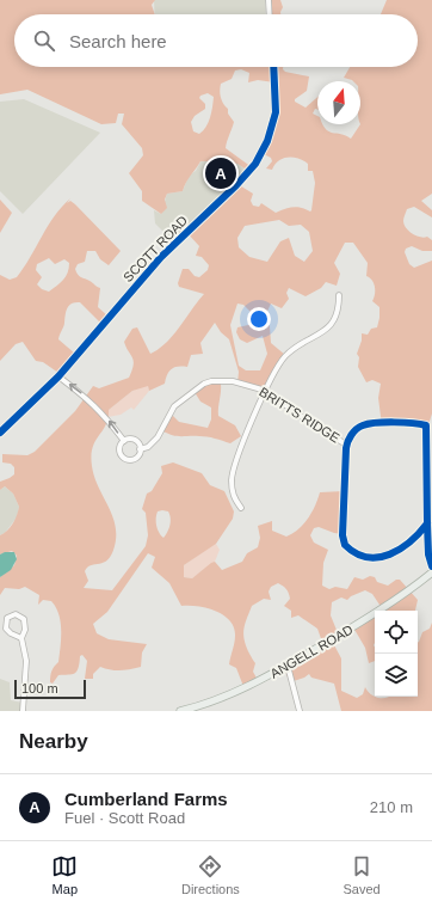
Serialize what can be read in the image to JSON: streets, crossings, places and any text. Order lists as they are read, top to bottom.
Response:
{
  "streets": {
    "main road": ["ANGELL ROAD"],
    "street": ["SCOTT ROAD", "BRITTS RIDGE"]
  },
  "scale_bar": "100 m",
  "north": "top",
  "page": {
    "search": "Search here",
    "pins": "A",
    "scale": "100 m",
    "heading": "Nearby",
    "list": [
      {
        "mark": "A",
        "name": "Cumberland Farms",
        "note": "Fuel · Scott Road",
        "value": "210 m"
      }
    ],
    "nav": ["Map", "Directions", "Saved"]
  }
}
